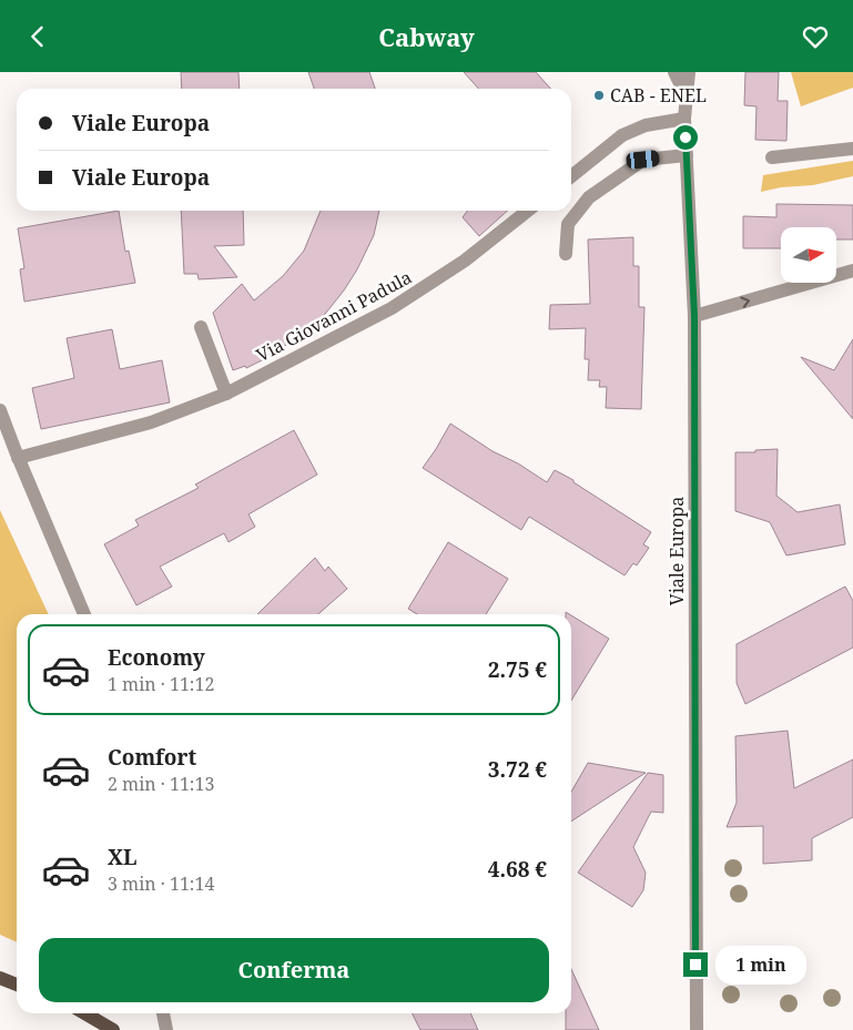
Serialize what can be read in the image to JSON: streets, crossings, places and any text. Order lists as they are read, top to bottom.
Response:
{
  "streets": {
    "street": ["Via Giovanni Padula", "Viale Europa"]
  },
  "places": ["CAB - ENEL"],
  "north": "right",
  "page": {
    "header": "Cabway",
    "banner": ["Viale Europa", "Viale Europa"],
    "list": [
      {
        "name": "Economy",
        "note": "1 min · 11:12",
        "value": "2.75 €"
      },
      {
        "name": "Comfort",
        "note": "2 min · 11:13",
        "value": "3.72 €"
      },
      {
        "name": "XL",
        "note": "3 min · 11:14",
        "value": "4.68 €"
      }
    ],
    "buttons": "Conferma",
    "bubble": "1 min"
  }
}
